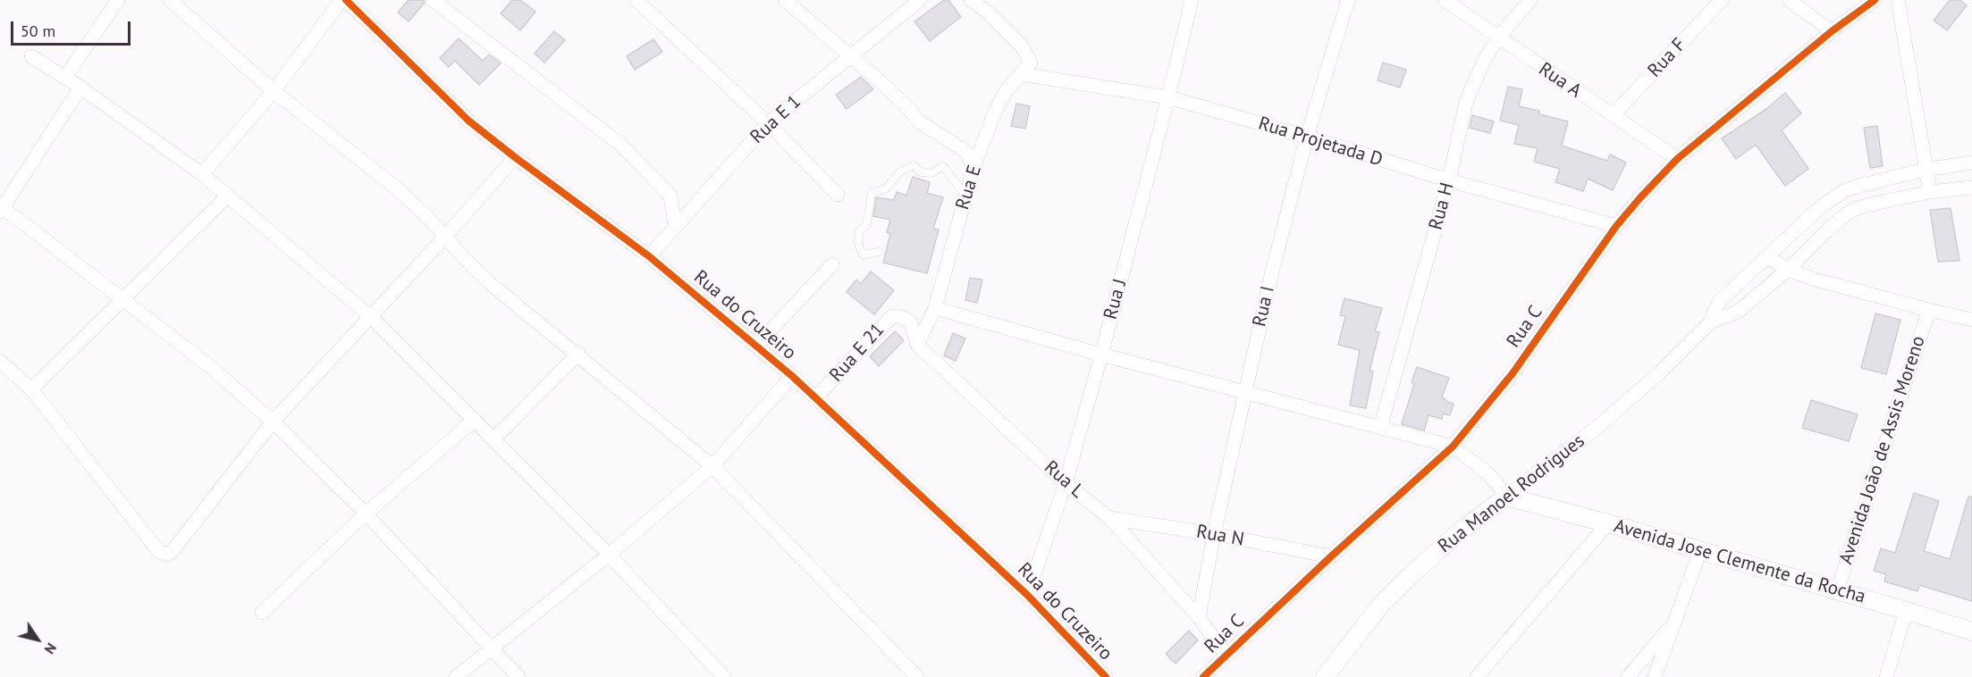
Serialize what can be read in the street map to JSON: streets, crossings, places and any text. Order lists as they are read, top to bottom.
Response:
{
  "streets": {
    "street": [
      "Rua F",
      "Rua A",
      "Rua E 1",
      "Rua Projetada D",
      "Rua E",
      "Rua H",
      "Rua J",
      "Rua I",
      "Rua do Cruzeiro",
      "Rua C",
      "Rua E 21",
      "Avenida João de Assis Moreno",
      "Rua L",
      "Rua Manoel Rodrigues",
      "Rua N",
      "Avenida Jose Clemente da Rocha"
    ]
  },
  "crossings": [
    ["Rua F", "Rua A"],
    ["Rua A", "Rua H"],
    ["Rua A", "Rua C"],
    ["Rua E 1", "Rua do Cruzeiro"],
    ["Rua Projetada D", "Rua E"],
    ["Rua Projetada D", "Rua H"],
    ["Rua Projetada D", "Rua J"],
    ["Rua Projetada D", "Rua I"],
    ["Rua Projetada D", "Rua C"],
    ["Rua J", "Rua do Cruzeiro"],
    ["Rua J", "Rua L"],
    ["Rua I", "Rua L"],
    ["Rua I", "Rua N"],
    ["Rua do Cruzeiro", "Rua E 21"],
    ["Rua C", "Rua L"],
    ["Rua C", "Rua N"],
    ["Rua E 21", "Rua L"],
    ["Avenida João de Assis Moreno", "Avenida Jose Clemente da Rocha"],
    ["Rua L", "Rua N"],
    ["Rua Manoel Rodrigues", "Avenida Jose Clemente da Rocha"]
  ],
  "scale_bar": "50 m",
  "north": "bottom right"
}
